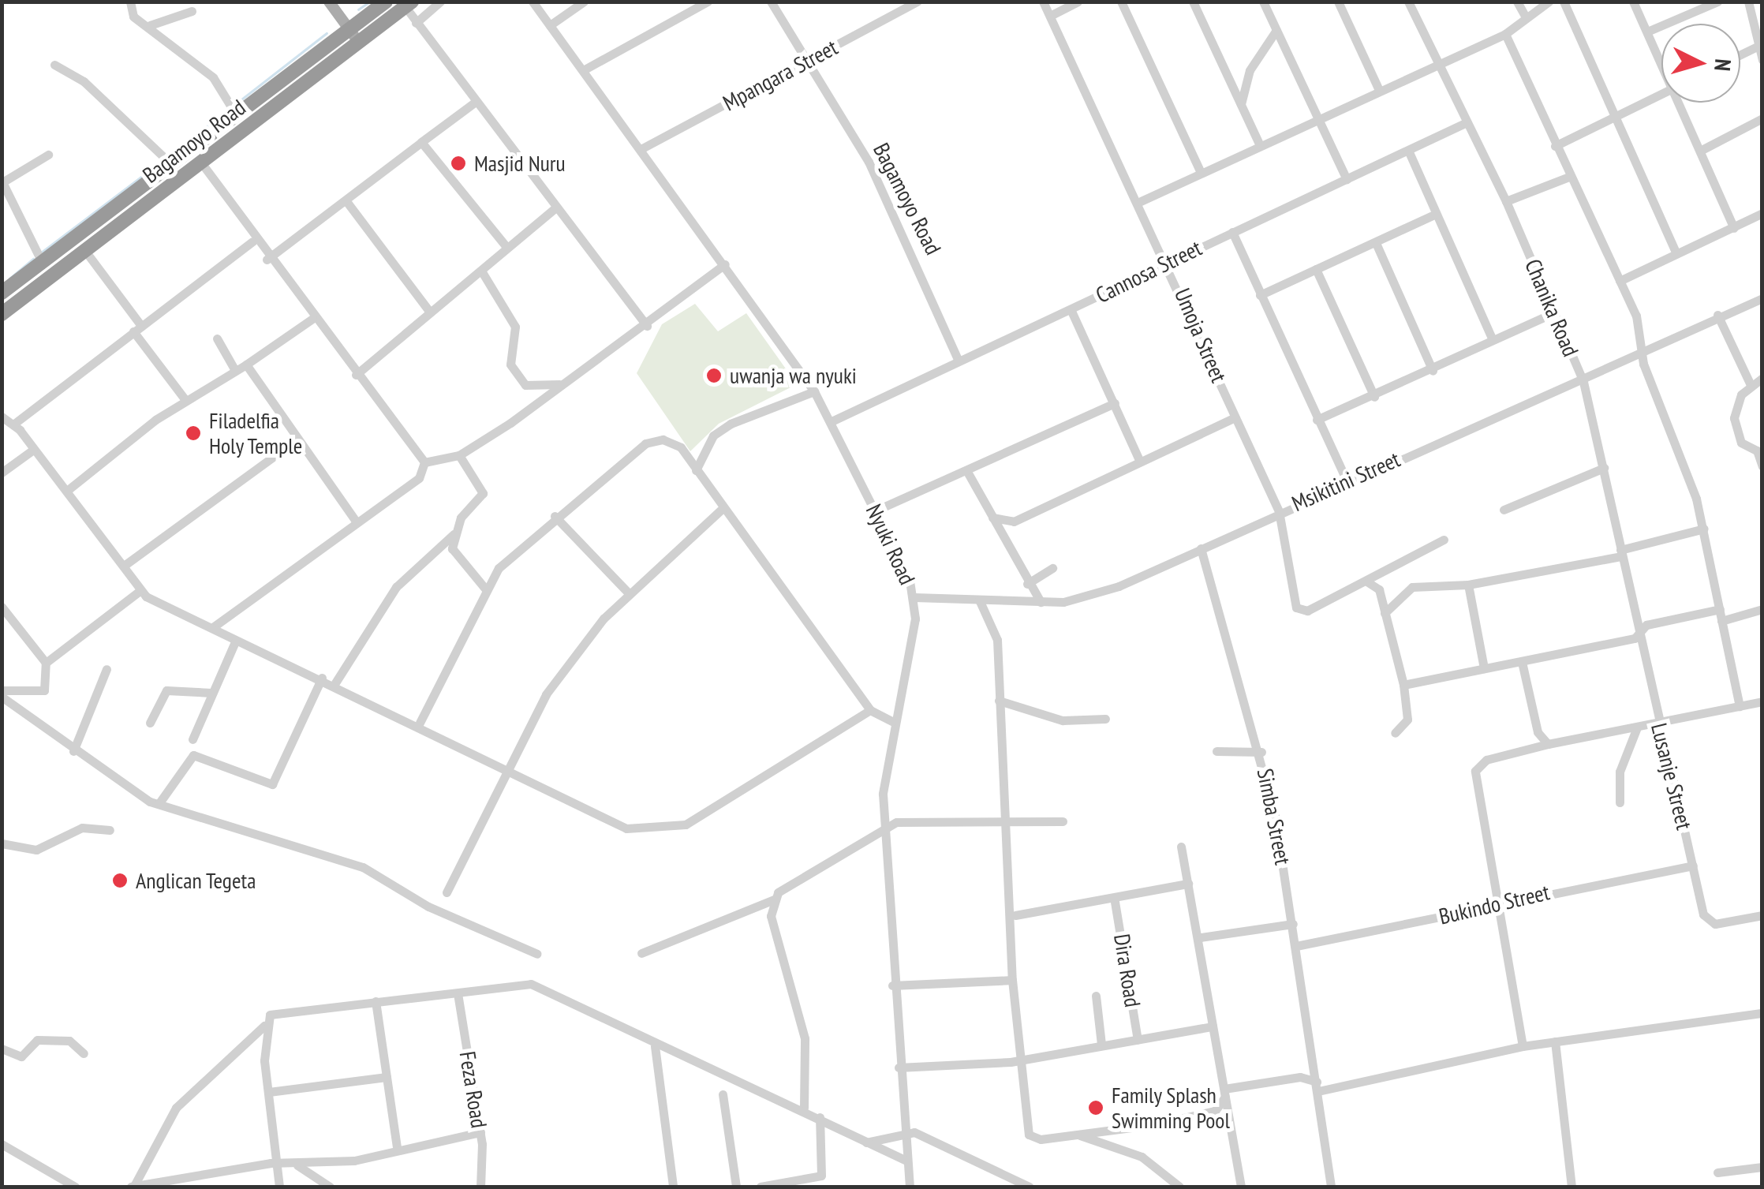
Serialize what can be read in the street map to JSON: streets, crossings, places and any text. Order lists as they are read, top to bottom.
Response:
{
  "streets": {
    "highway": ["Bagamoyo Road"],
    "street": [
      "Mpangara Street",
      "Cannosa Street",
      "Chanika Road",
      "Umoja Street",
      "Msikitini Street",
      "Nyuki Road",
      "Lusanje Street",
      "Simba Street",
      "Bukindo Street",
      "Dira Road",
      "Feza Road"
    ]
  },
  "crossings": [
    ["Mpangara Street", "Bagamoyo Road"],
    ["Mpangara Street", "Nyuki Road"],
    ["Bagamoyo Road", "Cannosa Street"],
    ["Cannosa Street", "Chanika Road"],
    ["Cannosa Street", "Umoja Street"],
    ["Cannosa Street", "Nyuki Road"],
    ["Chanika Road", "Msikitini Street"],
    ["Chanika Road", "Lusanje Street"],
    ["Umoja Street", "Msikitini Street"],
    ["Msikitini Street", "Nyuki Road"],
    ["Msikitini Street", "Simba Street"],
    ["Lusanje Street", "Bukindo Street"],
    ["Simba Street", "Bukindo Street"]
  ],
  "places": [
    "Masjid Nuru",
    "uwanja wa nyuki",
    "Filadelfia Holy Temple",
    "Anglican Tegeta",
    "Family Splash Swimming Pool"
  ],
  "north": "right"
}
